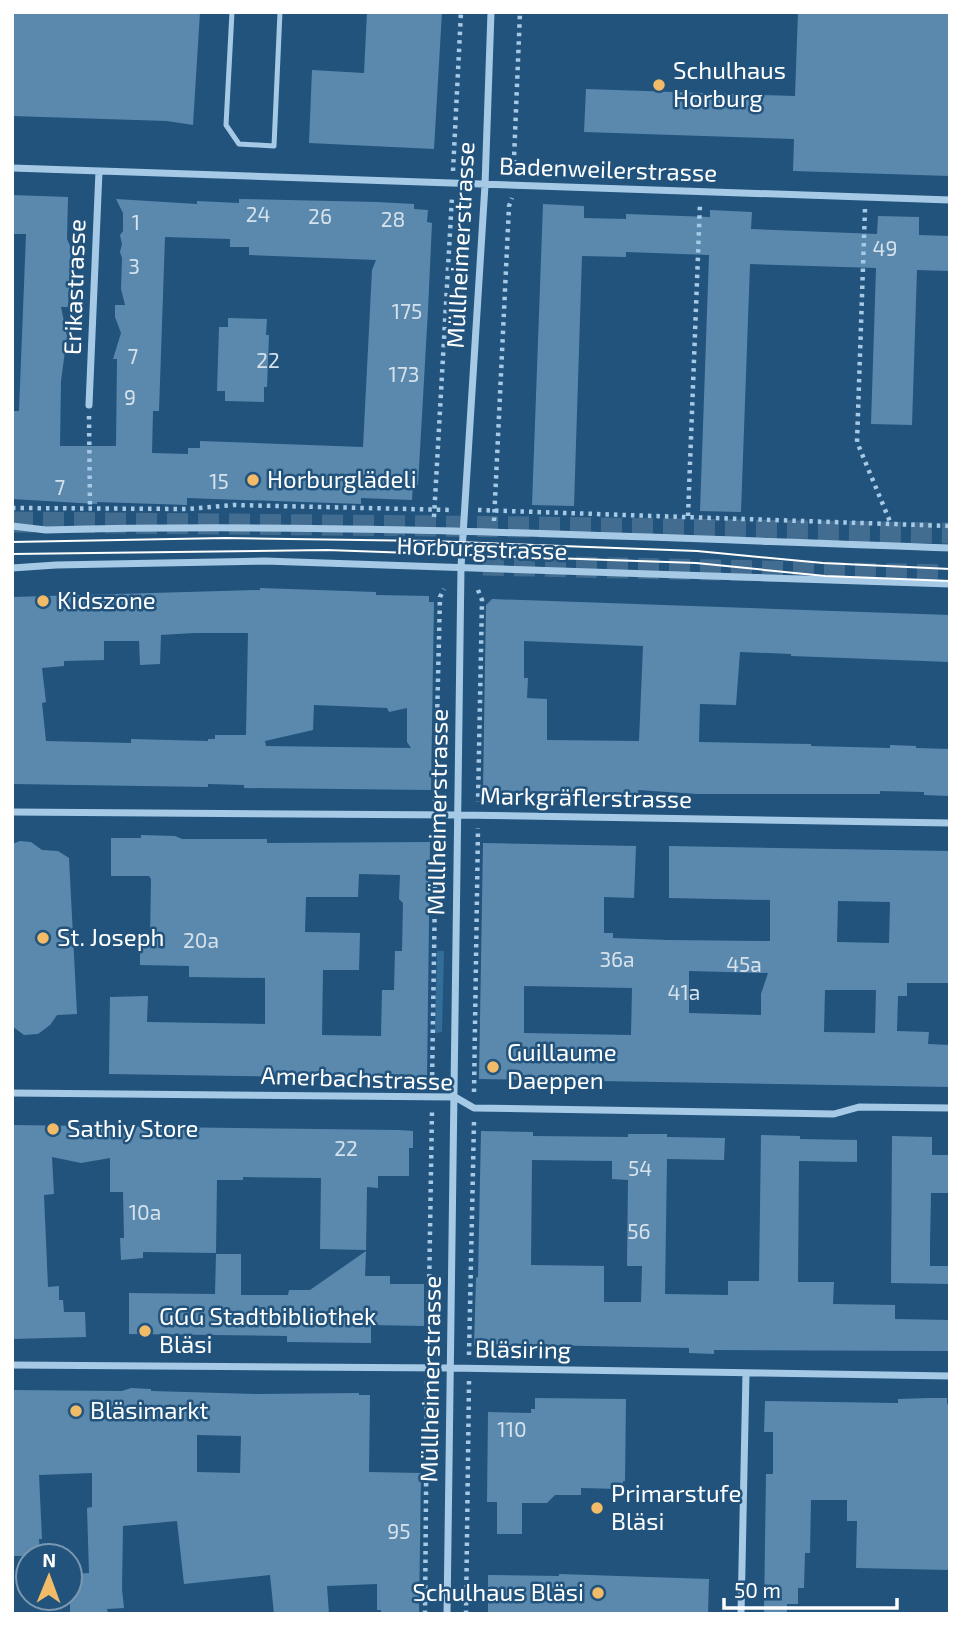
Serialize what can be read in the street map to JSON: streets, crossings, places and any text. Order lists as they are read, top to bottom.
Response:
{
  "streets": {
    "street": [
      "Badenweilerstrasse",
      "Müllheimerstrasse",
      "Erikastrasse",
      "Horburgstrasse",
      "Markgräflerstrasse",
      "Amerbachstrasse",
      "Bläsiring"
    ]
  },
  "crossings": [
    ["Badenweilerstrasse", "Müllheimerstrasse"],
    ["Badenweilerstrasse", "Erikastrasse"],
    ["Müllheimerstrasse", "Horburgstrasse"],
    ["Müllheimerstrasse", "Markgräflerstrasse"],
    ["Müllheimerstrasse", "Amerbachstrasse"],
    ["Müllheimerstrasse", "Bläsiring"]
  ],
  "places": [
    "Schulhaus Horburg",
    "Horburglädeli",
    "Kidszone",
    "St. Joseph",
    "Guillaume Daeppen",
    "Sathiy Store",
    "GGG Stadtbibliothek Bläsi",
    "Bläsimarkt",
    "Primarstufe Bläsi",
    "Schulhaus Bläsi"
  ],
  "house_numbers": [
    "24",
    "26",
    "28",
    "1",
    "49",
    "3",
    "175",
    "7",
    "22",
    "173",
    "9",
    "15",
    "7",
    "20a",
    "36a",
    "45a",
    "41a",
    "22",
    "54",
    "10a",
    "56",
    "110",
    "95"
  ],
  "scale_bar": "50 m",
  "north": "top"
}
